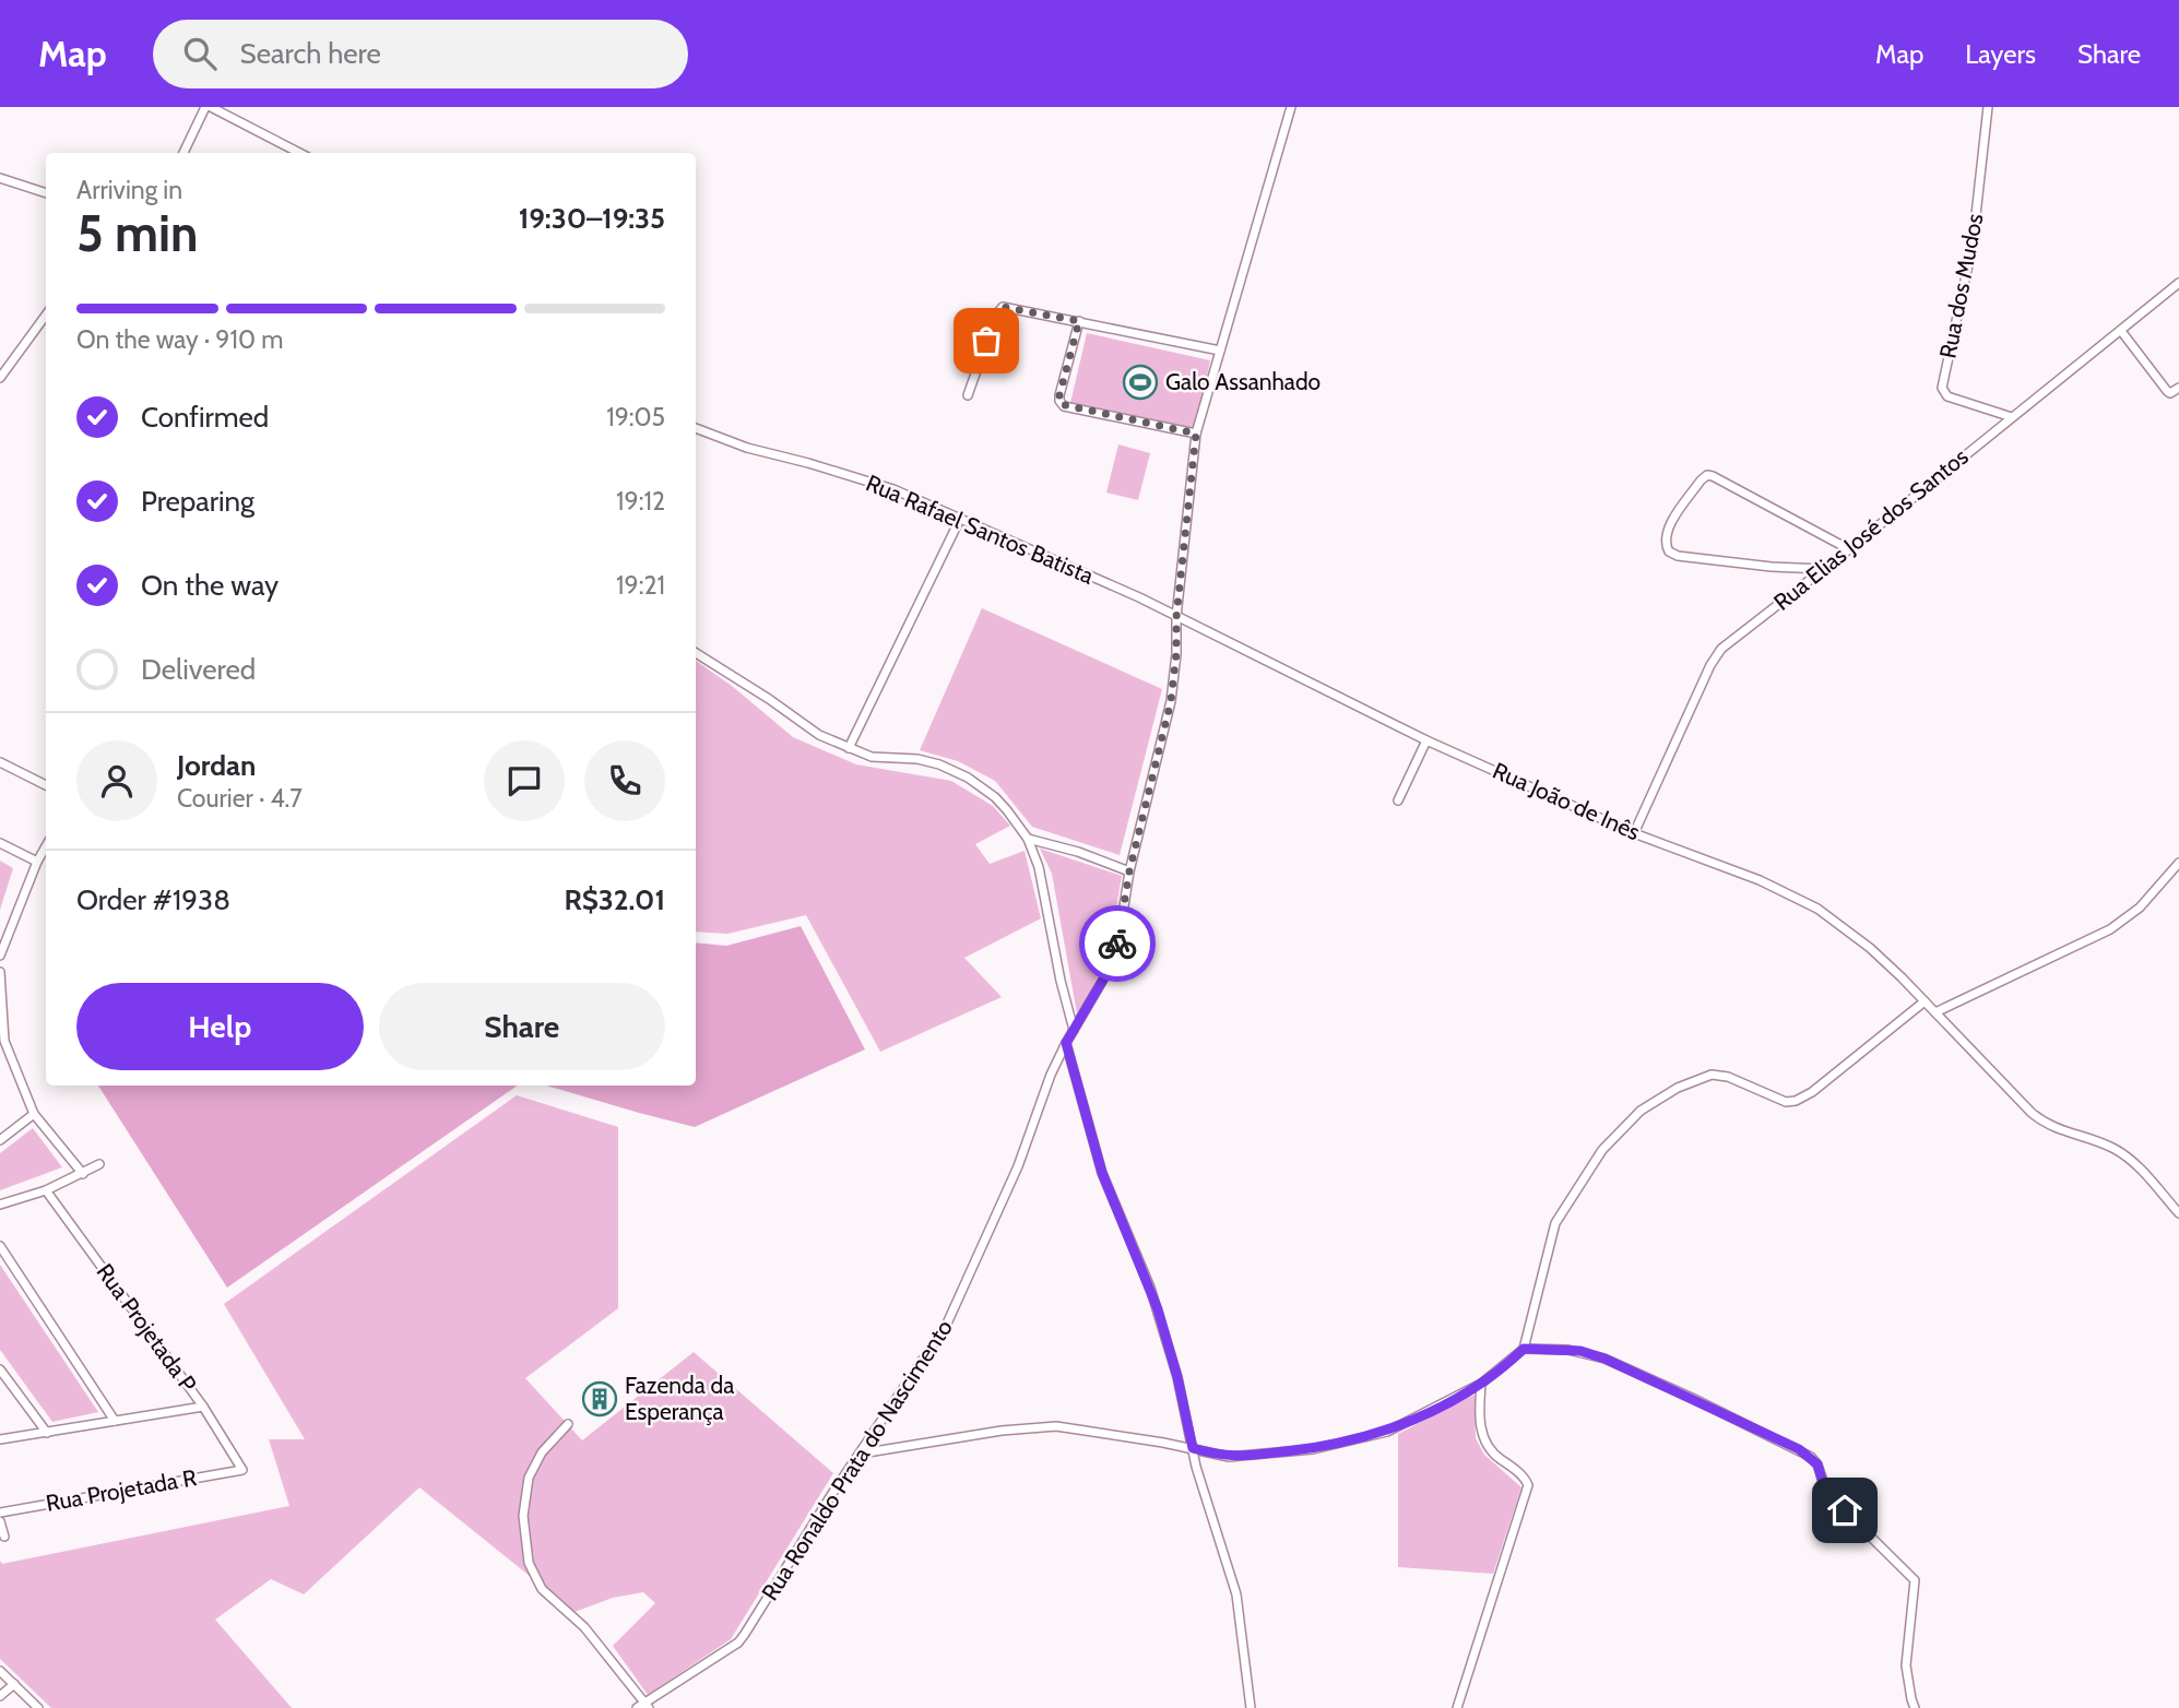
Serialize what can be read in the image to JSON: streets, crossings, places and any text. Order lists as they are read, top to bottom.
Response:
{
  "streets": {
    "street": [
      "Rua dos Mudos",
      "Rua Rafael Santos Batista",
      "Rua Elias José dos Santos",
      "Rua João de Inês",
      "Rua Projetada P",
      "Rua Ronaldo Prata do Nascimento",
      "Rua Projetada R"
    ]
  },
  "crossings": [
    ["Rua dos Mudos", "Rua Elias José dos Santos"],
    ["Rua Rafael Santos Batista", "Rua João de Inês"],
    ["Rua Rafael Santos Batista", "Rua Ronaldo Prata do Nascimento"],
    ["Rua Elias José dos Santos", "Rua João de Inês"],
    ["Rua João de Inês", "Rua Ronaldo Prata do Nascimento"],
    ["Rua Projetada P", "Rua Projetada R"]
  ],
  "places": {
    "sports": ["Galo Assanhado"],
    "building": ["Fazenda da Esperança"]
  },
  "page": {
    "header": "Map",
    "search": "Search here",
    "nav": ["Map", "Layers", "Share"],
    "heading": ["5 min", "Arriving in", "19:30–19:35"],
    "panel": [
      "Jordan",
      "Courier · 4.7",
      "Order #1938",
      "R$32.01"
    ],
    "bar": "On the way · 910 m",
    "list": [
      ["Confirmed", "19:05"],
      ["Preparing", "19:12"],
      ["On the way", "19:21"],
      "Delivered"
    ],
    "buttons": ["Help", "Share"]
  }
}
